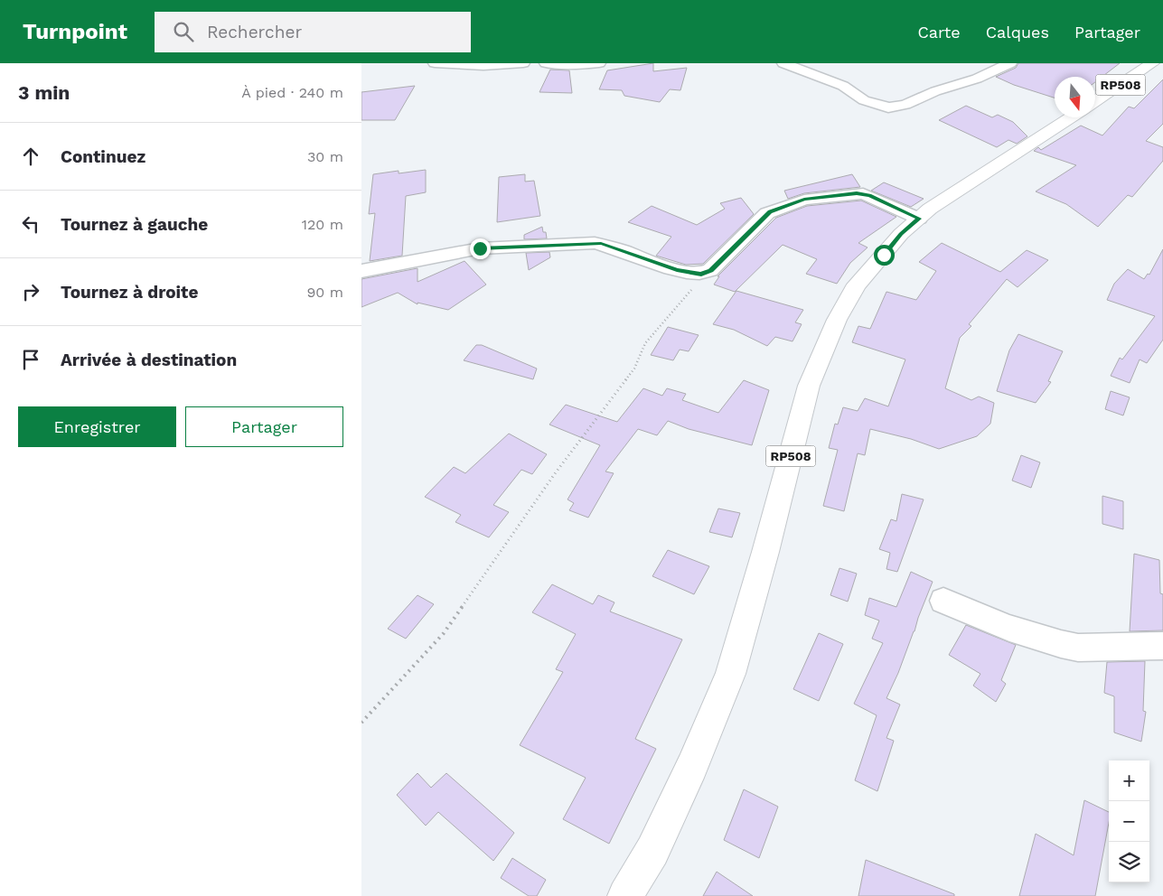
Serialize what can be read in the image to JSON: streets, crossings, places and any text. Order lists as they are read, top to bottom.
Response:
{
  "streets": {
    "main road": ["RP508"]
  },
  "north": "bottom",
  "page": {
    "header": "Turnpoint",
    "search": "Rechercher",
    "nav": ["Carte", "Calques", "Partager"],
    "heading": ["3 min", "À pied · 240 m"],
    "list": [
      ["Continuez", "30 m"],
      ["Tournez à gauche", "120 m"],
      ["Tournez à droite", "90 m"],
      "Arrivée à destination"
    ],
    "buttons": ["Enregistrer", "Partager"],
    "map_buttons": ["+", "−"]
  }
}
